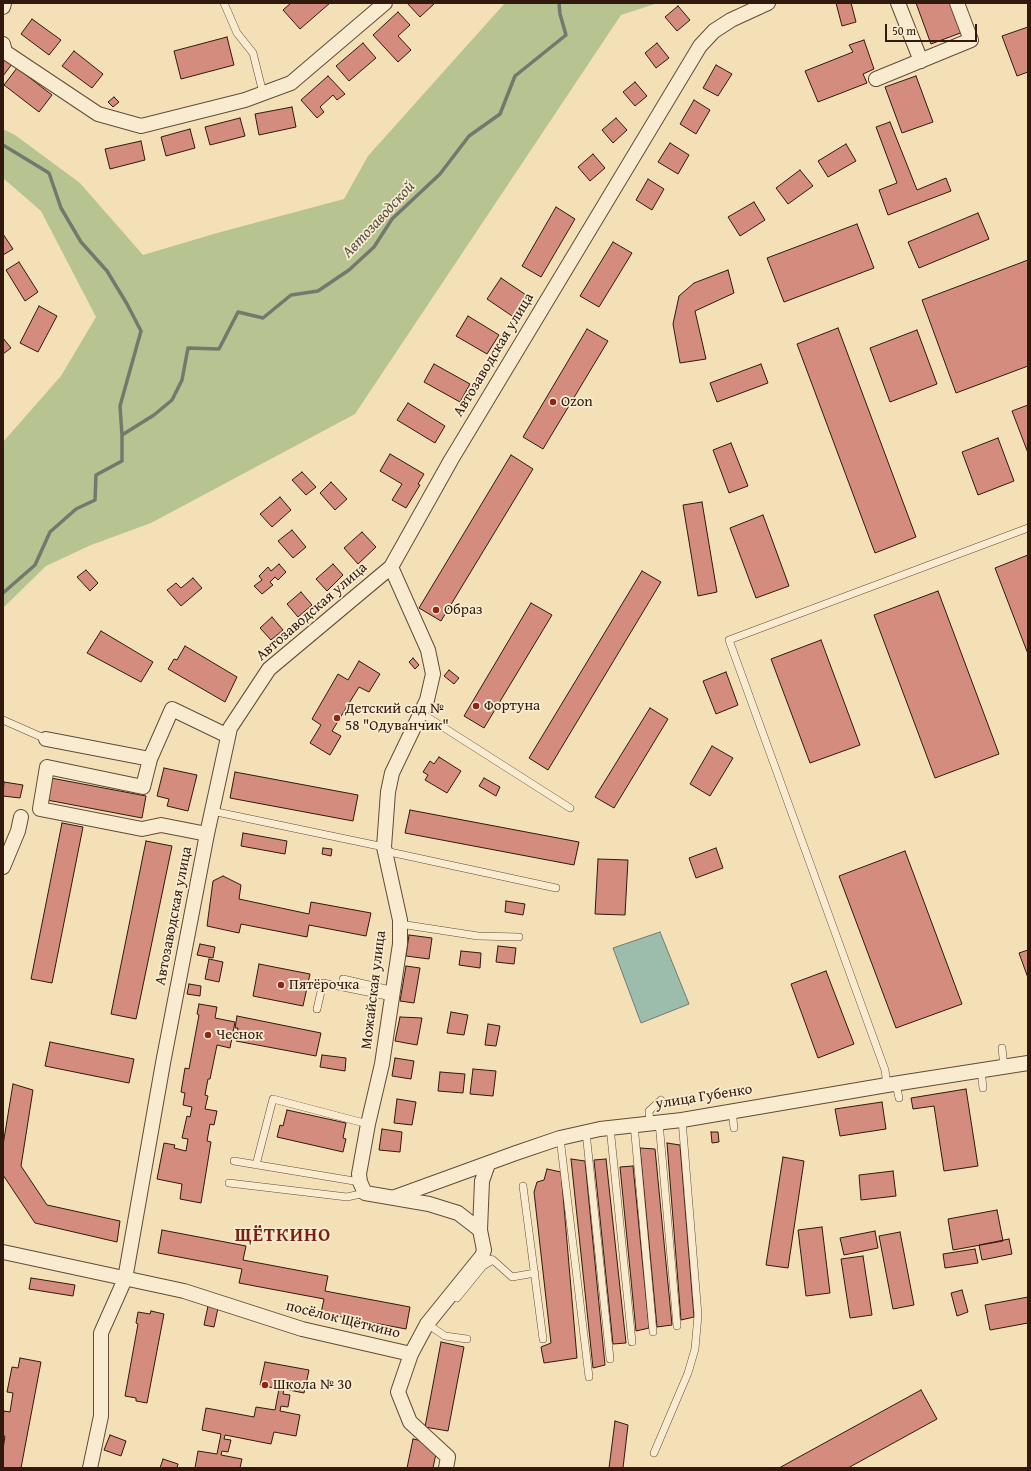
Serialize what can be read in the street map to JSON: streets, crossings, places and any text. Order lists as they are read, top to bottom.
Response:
{
  "streets": {
    "street": [
      "Автозаводская улица",
      "Можайская улица",
      "улица Губенко",
      "посёлок Щёткино"
    ]
  },
  "crossings": [
    ["Автозаводская улица", "Можайская улица"],
    ["Автозаводская улица", "посёлок Щёткино"]
  ],
  "districts": ["ЩЁТКИНО"],
  "water": ["Автозаводской"],
  "places": [
    "Ozon",
    "Образ",
    "Фортуна",
    "Детский сад № 58 \"Одуванчик\"",
    "Пятёрочка",
    "Чеснок",
    "Школа № 30"
  ],
  "scale_bar": "50 m"
}
